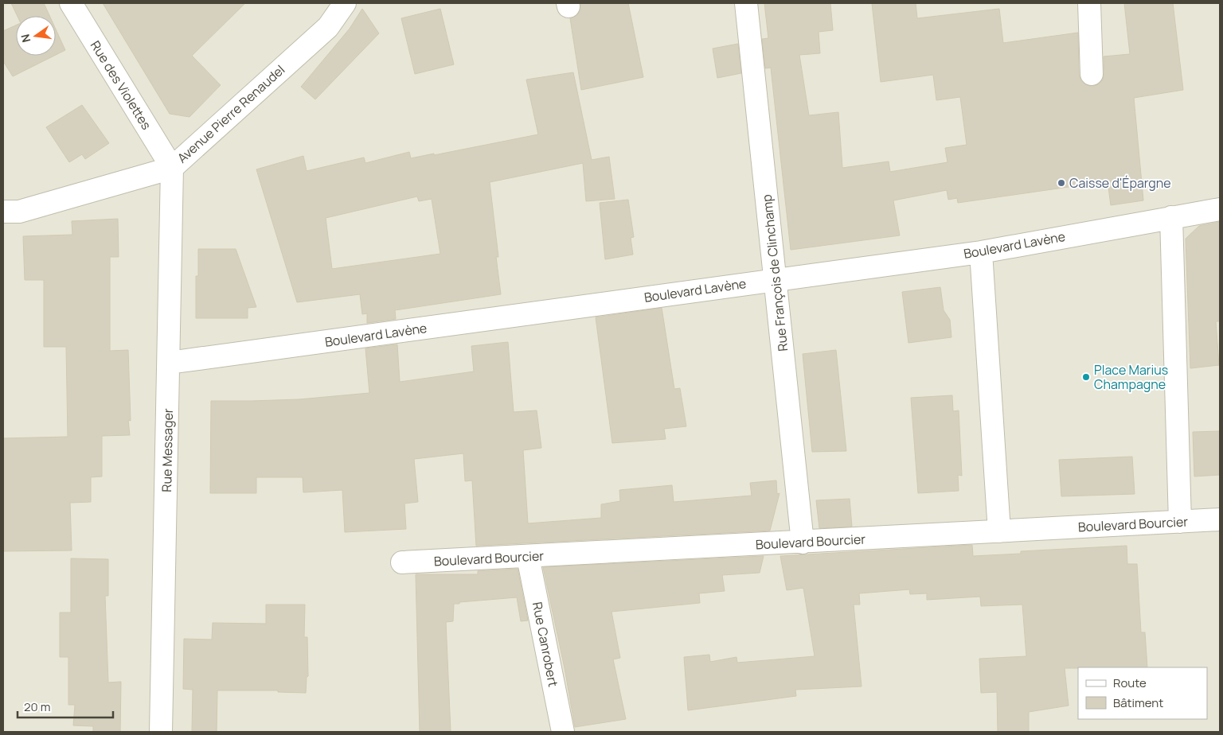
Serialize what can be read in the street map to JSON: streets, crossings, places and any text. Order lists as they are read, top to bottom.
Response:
{
  "streets": {
    "street": [
      "Rue des Violettes",
      "Avenue Pierre Renaudel",
      "Boulevard Lavène",
      "Rue François de Clinchamp",
      "Rue Messager",
      "Boulevard Bourcier",
      "Rue Canrobert"
    ]
  },
  "crossings": [
    ["Rue des Violettes", "Avenue Pierre Renaudel"],
    ["Rue des Violettes", "Rue Messager"],
    ["Avenue Pierre Renaudel", "Rue Messager"],
    ["Boulevard Lavène", "Rue François de Clinchamp"],
    ["Boulevard Lavène", "Rue Messager"],
    ["Rue François de Clinchamp", "Boulevard Bourcier"],
    ["Boulevard Bourcier", "Rue Canrobert"]
  ],
  "places": ["Caisse d'Épargne", "Place Marius Champagne"],
  "legend": ["Route", "Bâtiment"],
  "scale_bar": "20 m",
  "north": "left"
}
